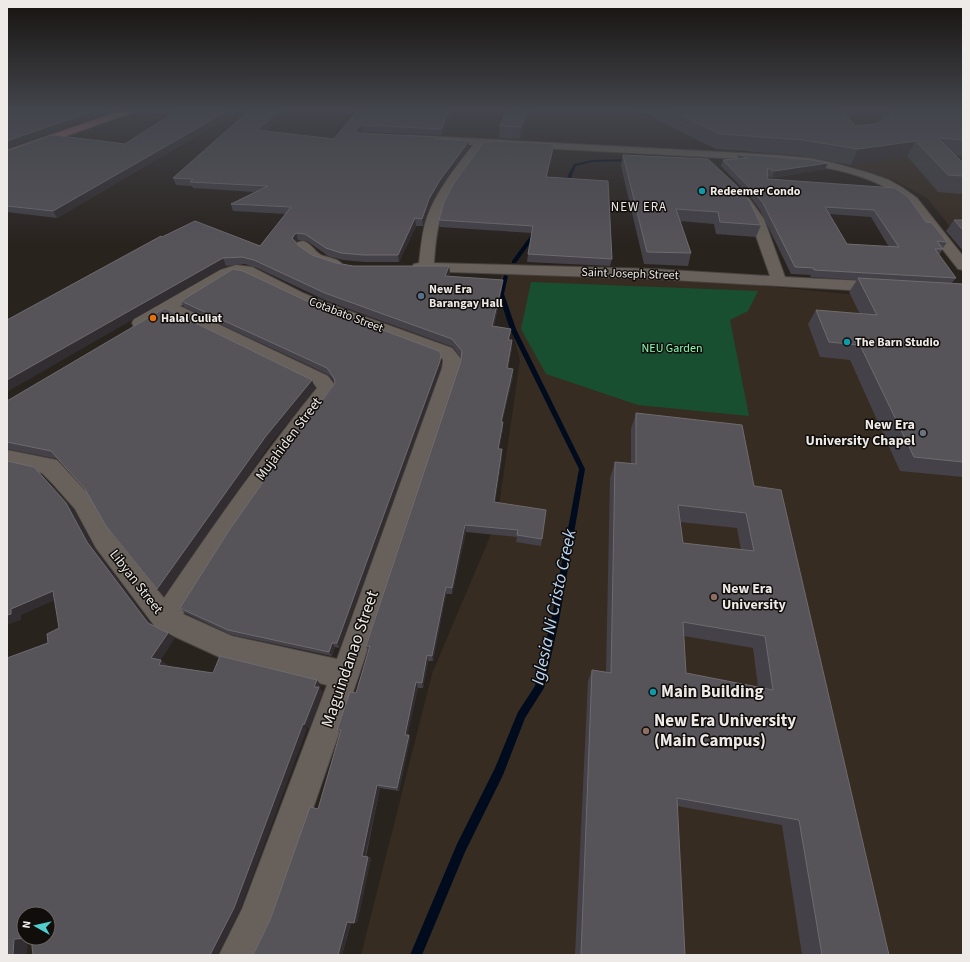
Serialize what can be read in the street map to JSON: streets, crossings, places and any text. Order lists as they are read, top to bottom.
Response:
{
  "streets": {
    "street": [
      "Saint Joseph Street",
      "Cotabato Street",
      "Mujahiden Street",
      "Libyan Street",
      "Maguindanao Street"
    ]
  },
  "crossings": [
    ["Cotabato Street", "Mujahiden Street"],
    ["Cotabato Street", "Maguindanao Street"],
    ["Mujahiden Street", "Libyan Street"],
    ["Libyan Street", "Maguindanao Street"]
  ],
  "districts": ["NEW ERA"],
  "water": ["Iglesia Ni Cristo Creek"],
  "parks": ["NEU Garden"],
  "places": [
    "Redeemer Condo",
    "New Era Barangay Hall",
    "Halal Culiat",
    "The Barn Studio",
    "New Era University Chapel",
    "New Era University",
    "Main Building",
    "New Era University (Main Campus)"
  ],
  "north": "left"
}
